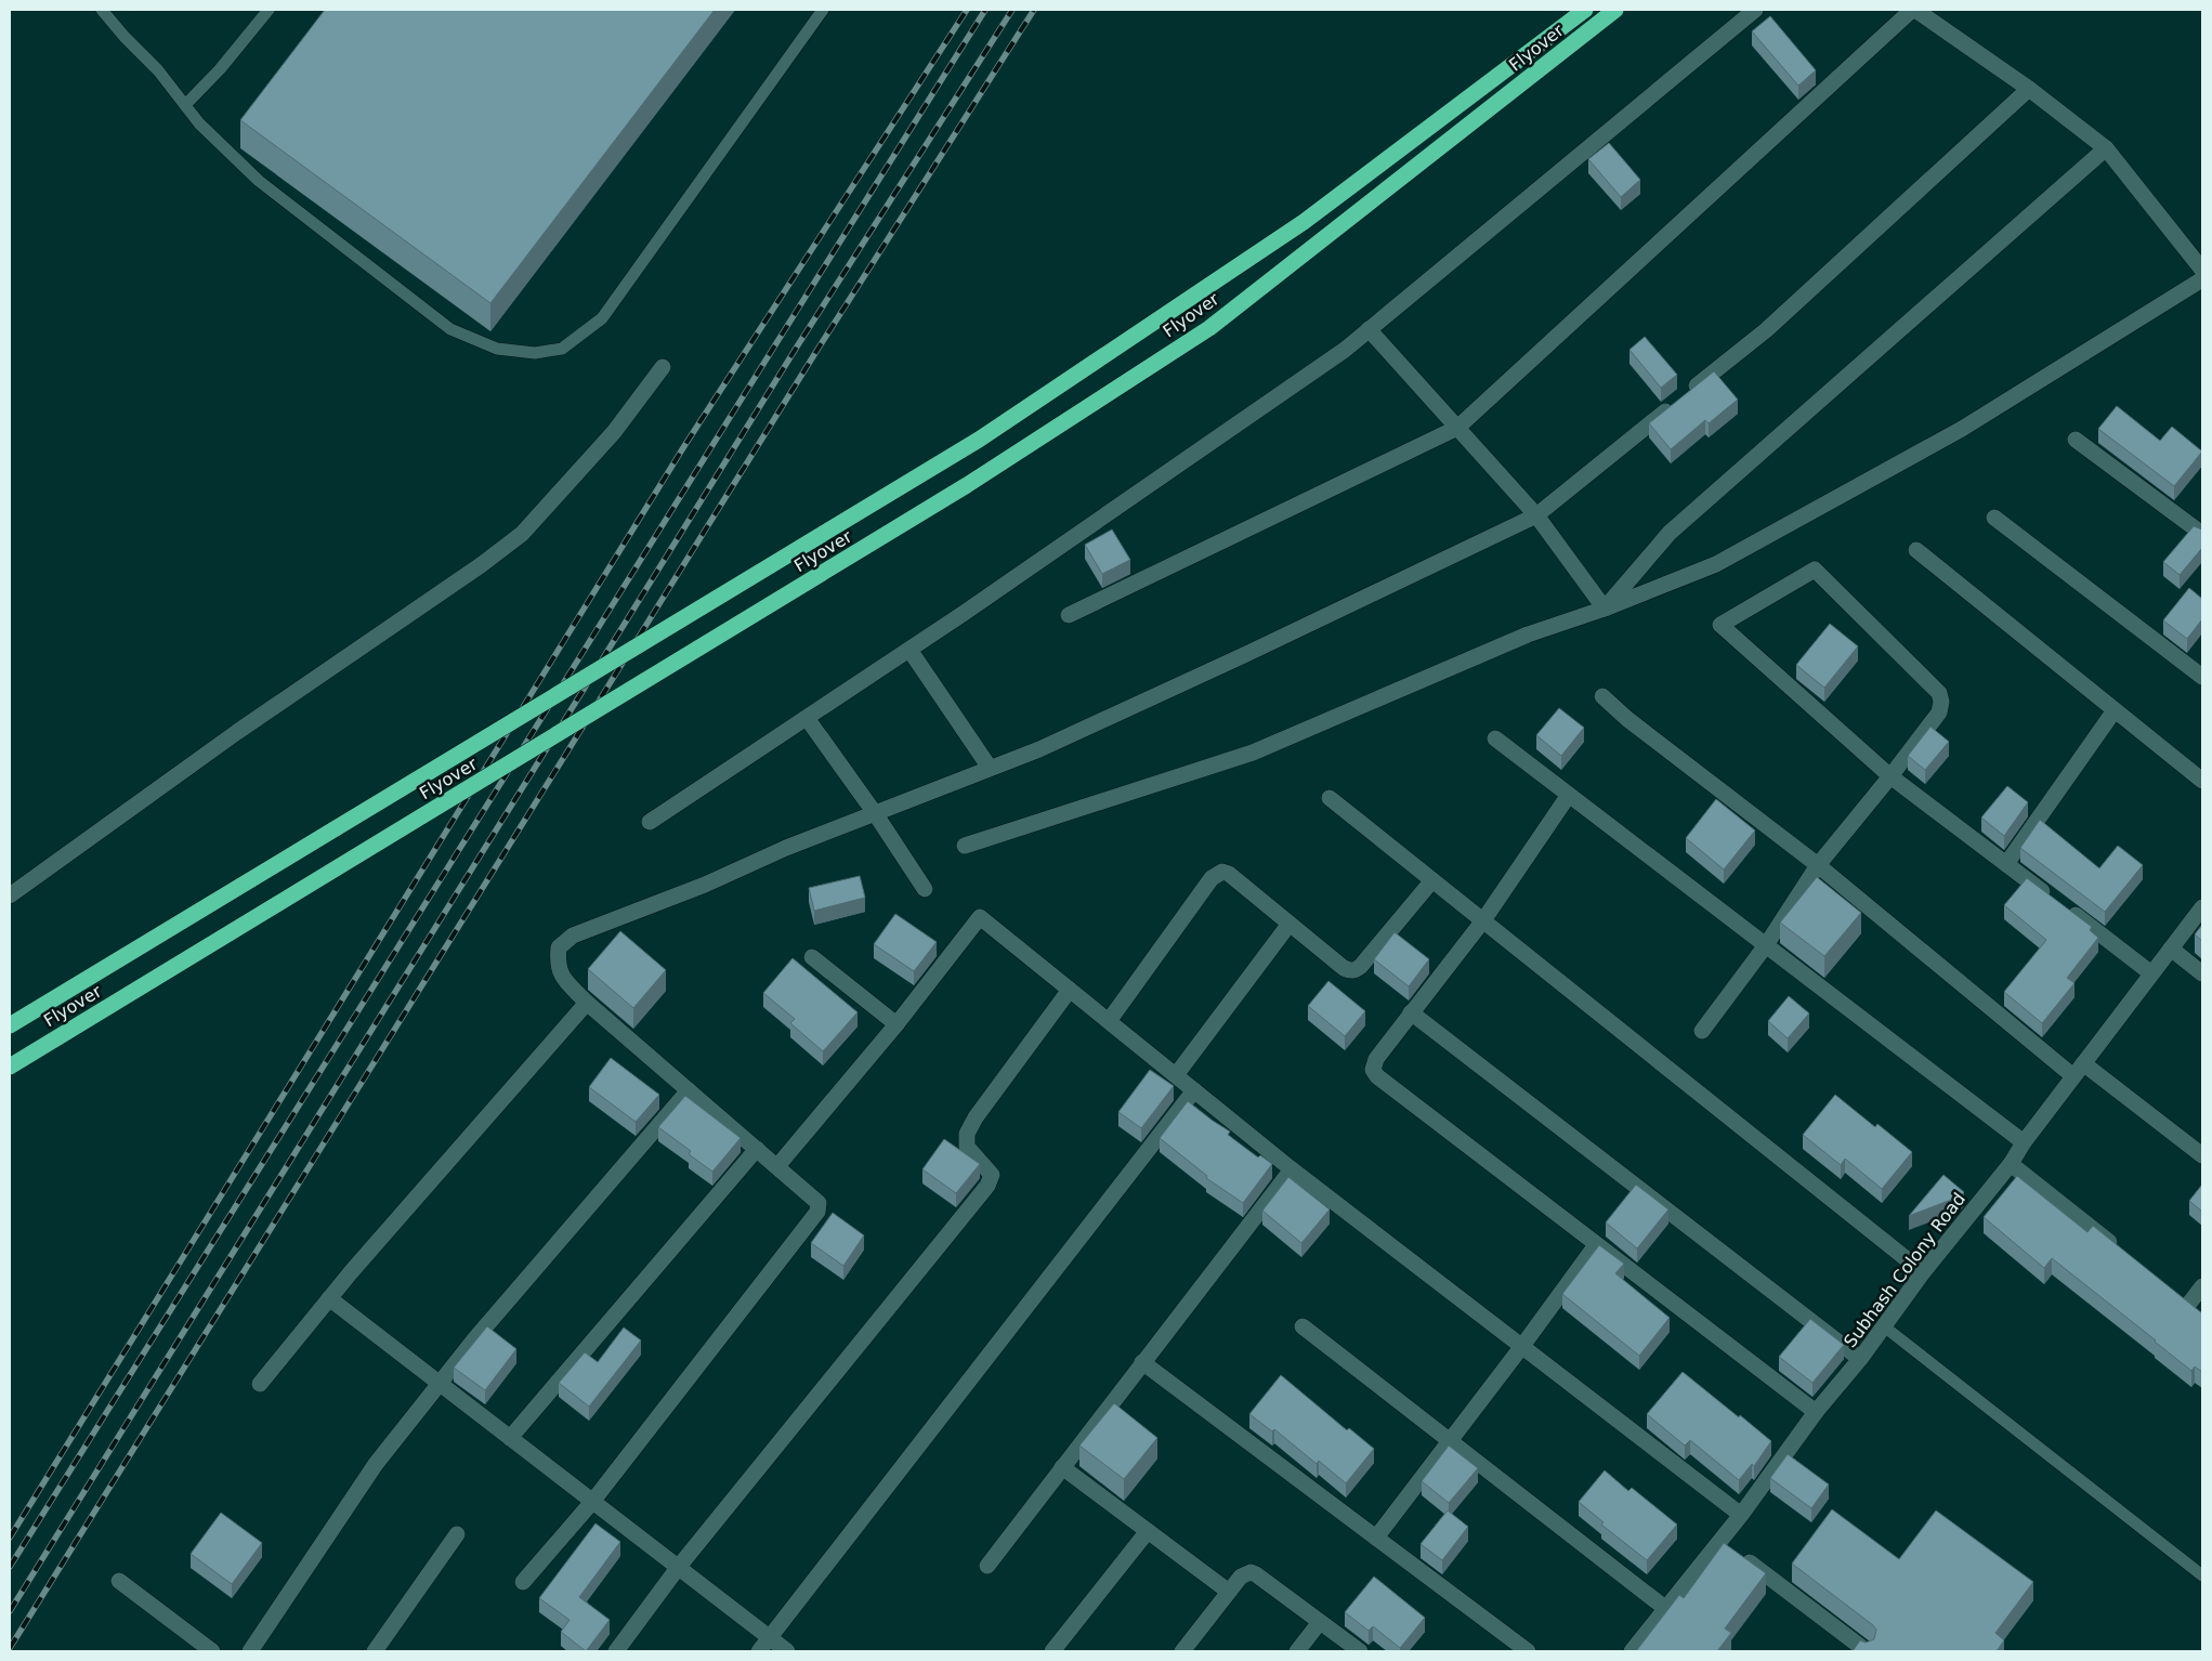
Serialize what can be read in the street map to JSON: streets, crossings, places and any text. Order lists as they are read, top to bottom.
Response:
{
  "streets": {
    "highway": ["Flyover"],
    "street": ["Subhash Colony Road"]
  }
}
